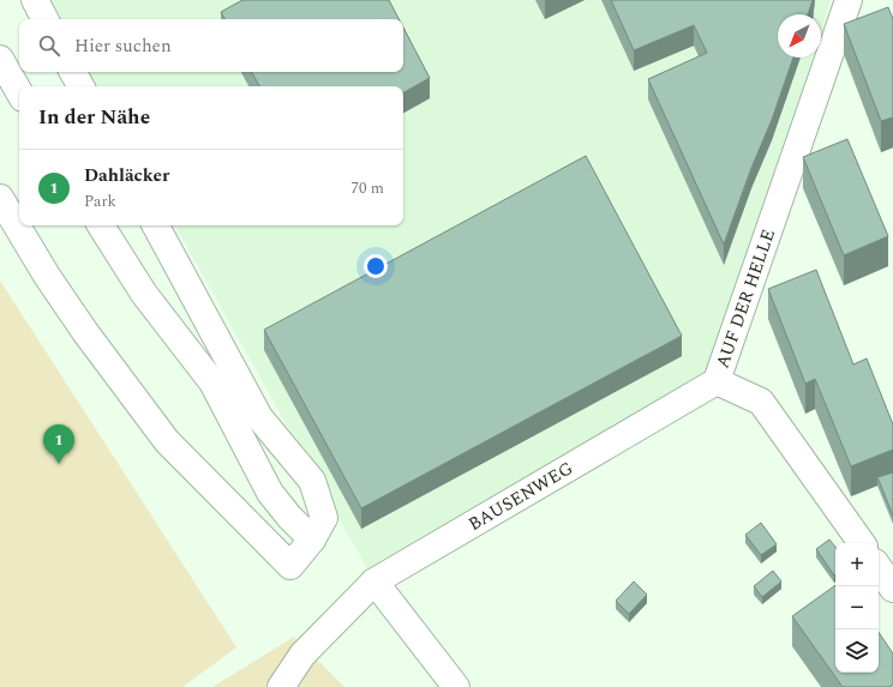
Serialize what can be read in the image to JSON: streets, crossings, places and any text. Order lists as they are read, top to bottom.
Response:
{
  "streets": {
    "street": ["AUF DER HELLE", "BAUSENWEG"]
  },
  "crossings": [
    ["AUF DER HELLE", "BAUSENWEG"]
  ],
  "north": "bottom left",
  "page": {
    "search": "Hier suchen",
    "heading": "In der Nähe",
    "list": [
      {
        "mark": "1",
        "name": "Dahläcker",
        "note": "Park",
        "value": "70 m"
      }
    ],
    "pins": "1",
    "map_buttons": ["+", "−"]
  }
}
